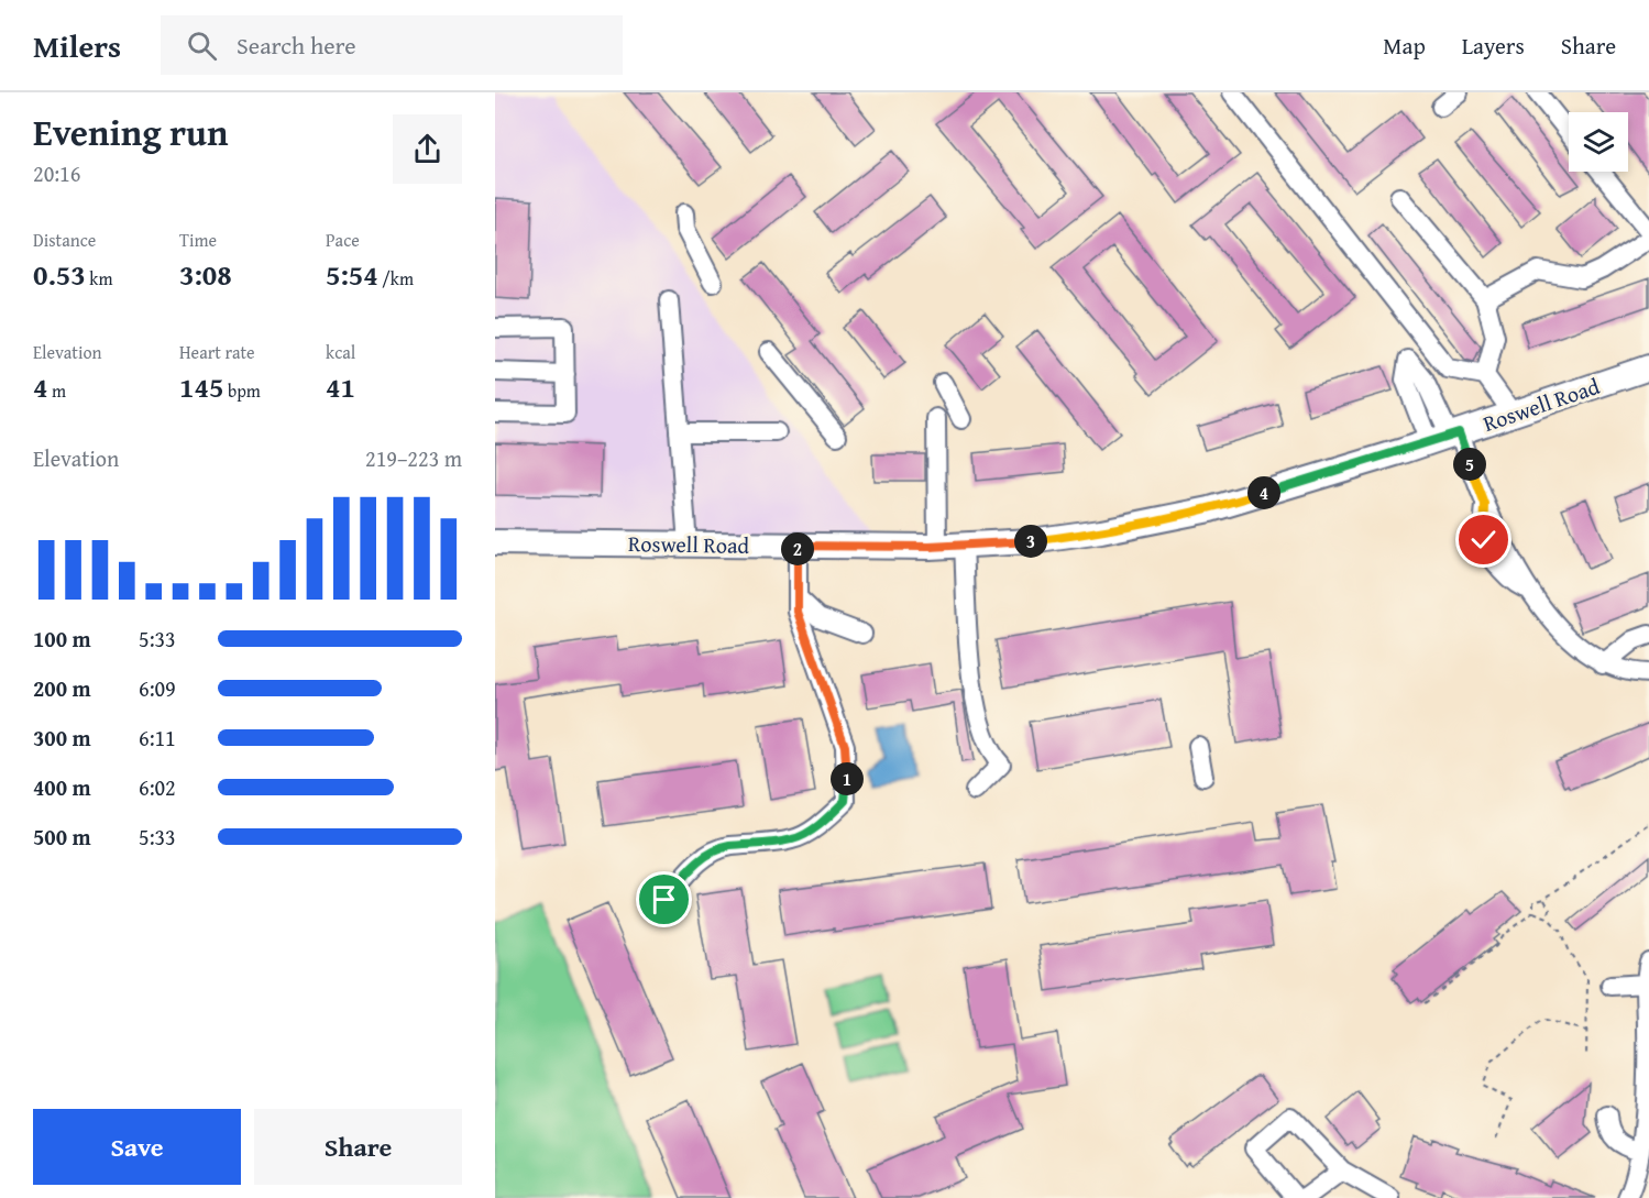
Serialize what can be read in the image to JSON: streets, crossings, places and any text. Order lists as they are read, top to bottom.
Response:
{
  "streets": {
    "main road": ["Roswell Road"]
  },
  "page": {
    "header": "Milers",
    "search": "Search here",
    "nav": ["Map", "Layers", "Share"],
    "heading": ["Evening run", "20:16"],
    "stats": [
      ["Distance", "0.53 km"],
      ["Time", "3:08"],
      ["Pace", "5:54 /km"],
      ["Elevation", "4 m"],
      ["Heart rate", "145 bpm"],
      ["kcal", "41"]
    ],
    "chart": ["Elevation", "219–223 m"],
    "pins": [
      "5",
      "4",
      "3",
      "2",
      "1"
    ],
    "list": [
      {
        "name": "100 m",
        "note": "5:33"
      },
      {
        "name": "200 m",
        "note": "6:09"
      },
      {
        "name": "300 m",
        "note": "6:11"
      },
      {
        "name": "400 m",
        "note": "6:02"
      },
      {
        "name": "500 m",
        "note": "5:33"
      }
    ],
    "buttons": ["Save", "Share"]
  }
}
